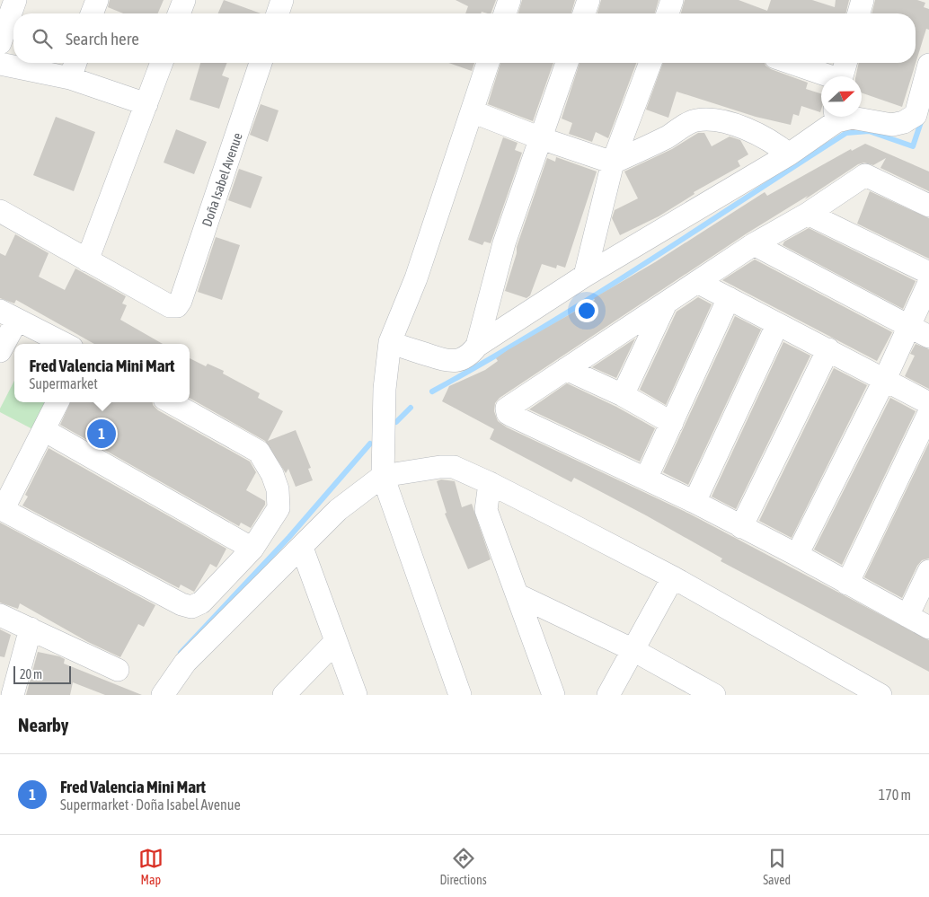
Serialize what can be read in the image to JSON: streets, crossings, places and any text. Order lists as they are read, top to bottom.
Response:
{
  "streets": {
    "street": ["Doña Isabel Avenue"]
  },
  "scale_bar": "20 m",
  "north": "right",
  "page": {
    "search": "Search here",
    "popup": ["Fred Valencia Mini Mart", "Supermarket"],
    "pins": "1",
    "scale": "20 m",
    "heading": "Nearby",
    "list": [
      {
        "mark": "1",
        "name": "Fred Valencia Mini Mart",
        "note": "Supermarket · Doña Isabel Avenue",
        "value": "170 m"
      }
    ],
    "nav": ["Map", "Directions", "Saved"]
  }
}
